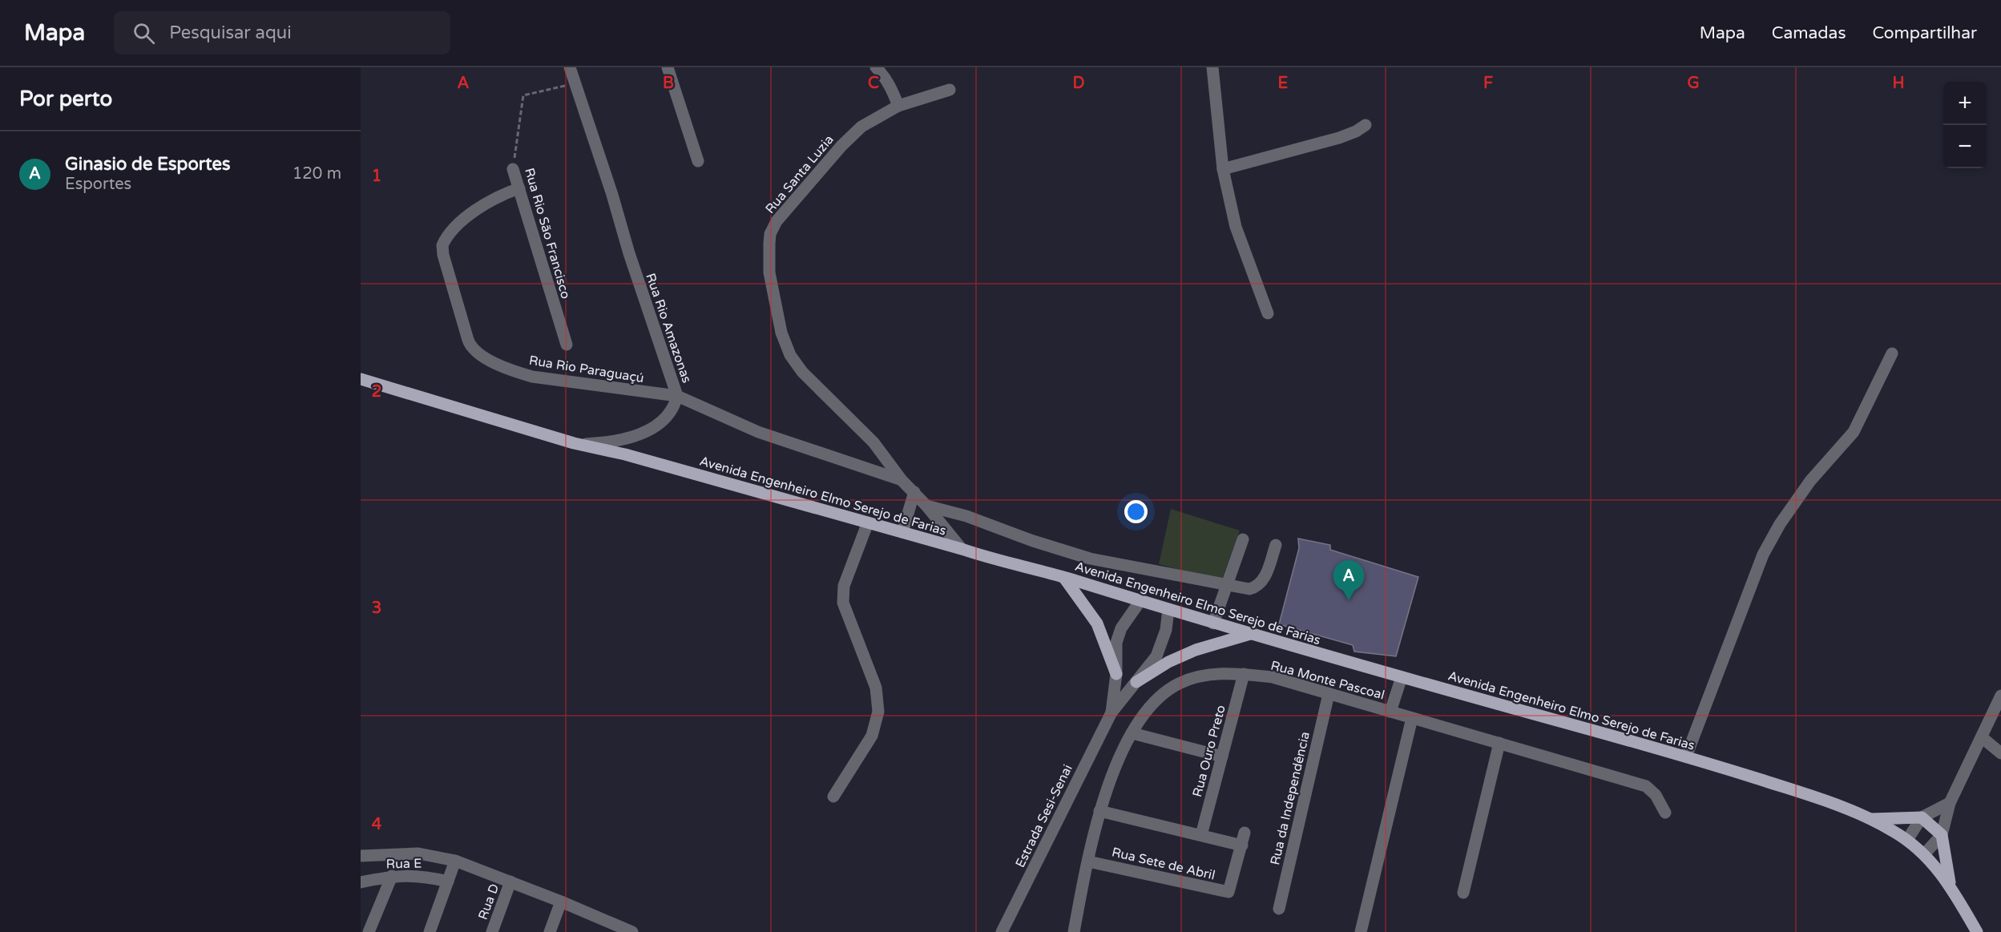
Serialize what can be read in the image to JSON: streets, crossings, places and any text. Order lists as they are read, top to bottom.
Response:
{
  "streets": {
    "main road": ["Avenida Engenheiro Elmo Serejo de Farias"],
    "street": [
      "Rua Santa Luzia",
      "Rua Rio São Francisco",
      "Rua Rio Amazonas",
      "Rua Rio Paraguaçú",
      "Rua Monte Pascoal",
      "Rua Ouro Preto",
      "Rua da Independência",
      "Estrada Sesi-Senai",
      "Rua E",
      "Rua Sete de Abril",
      "Rua D"
    ]
  },
  "crossings": [
    ["Rua Santa Luzia", "Rua Rio Amazonas"],
    ["Rua Rio São Francisco", "Rua Rio Amazonas"],
    ["Rua Rio São Francisco", "Rua Rio Paraguaçú"],
    ["Rua Rio Amazonas", "Rua Rio Paraguaçú"],
    ["Avenida Engenheiro Elmo Serejo de Farias", "Estrada Sesi-Senai"],
    ["Rua Monte Pascoal", "Rua Ouro Preto"],
    ["Rua Monte Pascoal", "Rua da Independência"],
    ["Rua Monte Pascoal", "Rua Sete de Abril"]
  ],
  "page": {
    "header": "Mapa",
    "search": "Pesquisar aqui",
    "nav": ["Mapa", "Camadas", "Compartilhar"],
    "heading": "Por perto",
    "map_buttons": ["+", "−"],
    "list": [
      {
        "mark": "A",
        "name": "Ginasio de Esportes",
        "note": "Esportes",
        "value": "120 m"
      }
    ],
    "pins": "A"
  },
  "grid": {
    "columns": [
      "A",
      "B",
      "C",
      "D",
      "E",
      "F",
      "G",
      "H"
    ],
    "rows": [
      "1",
      "2",
      "3",
      "4"
    ]
  }
}
